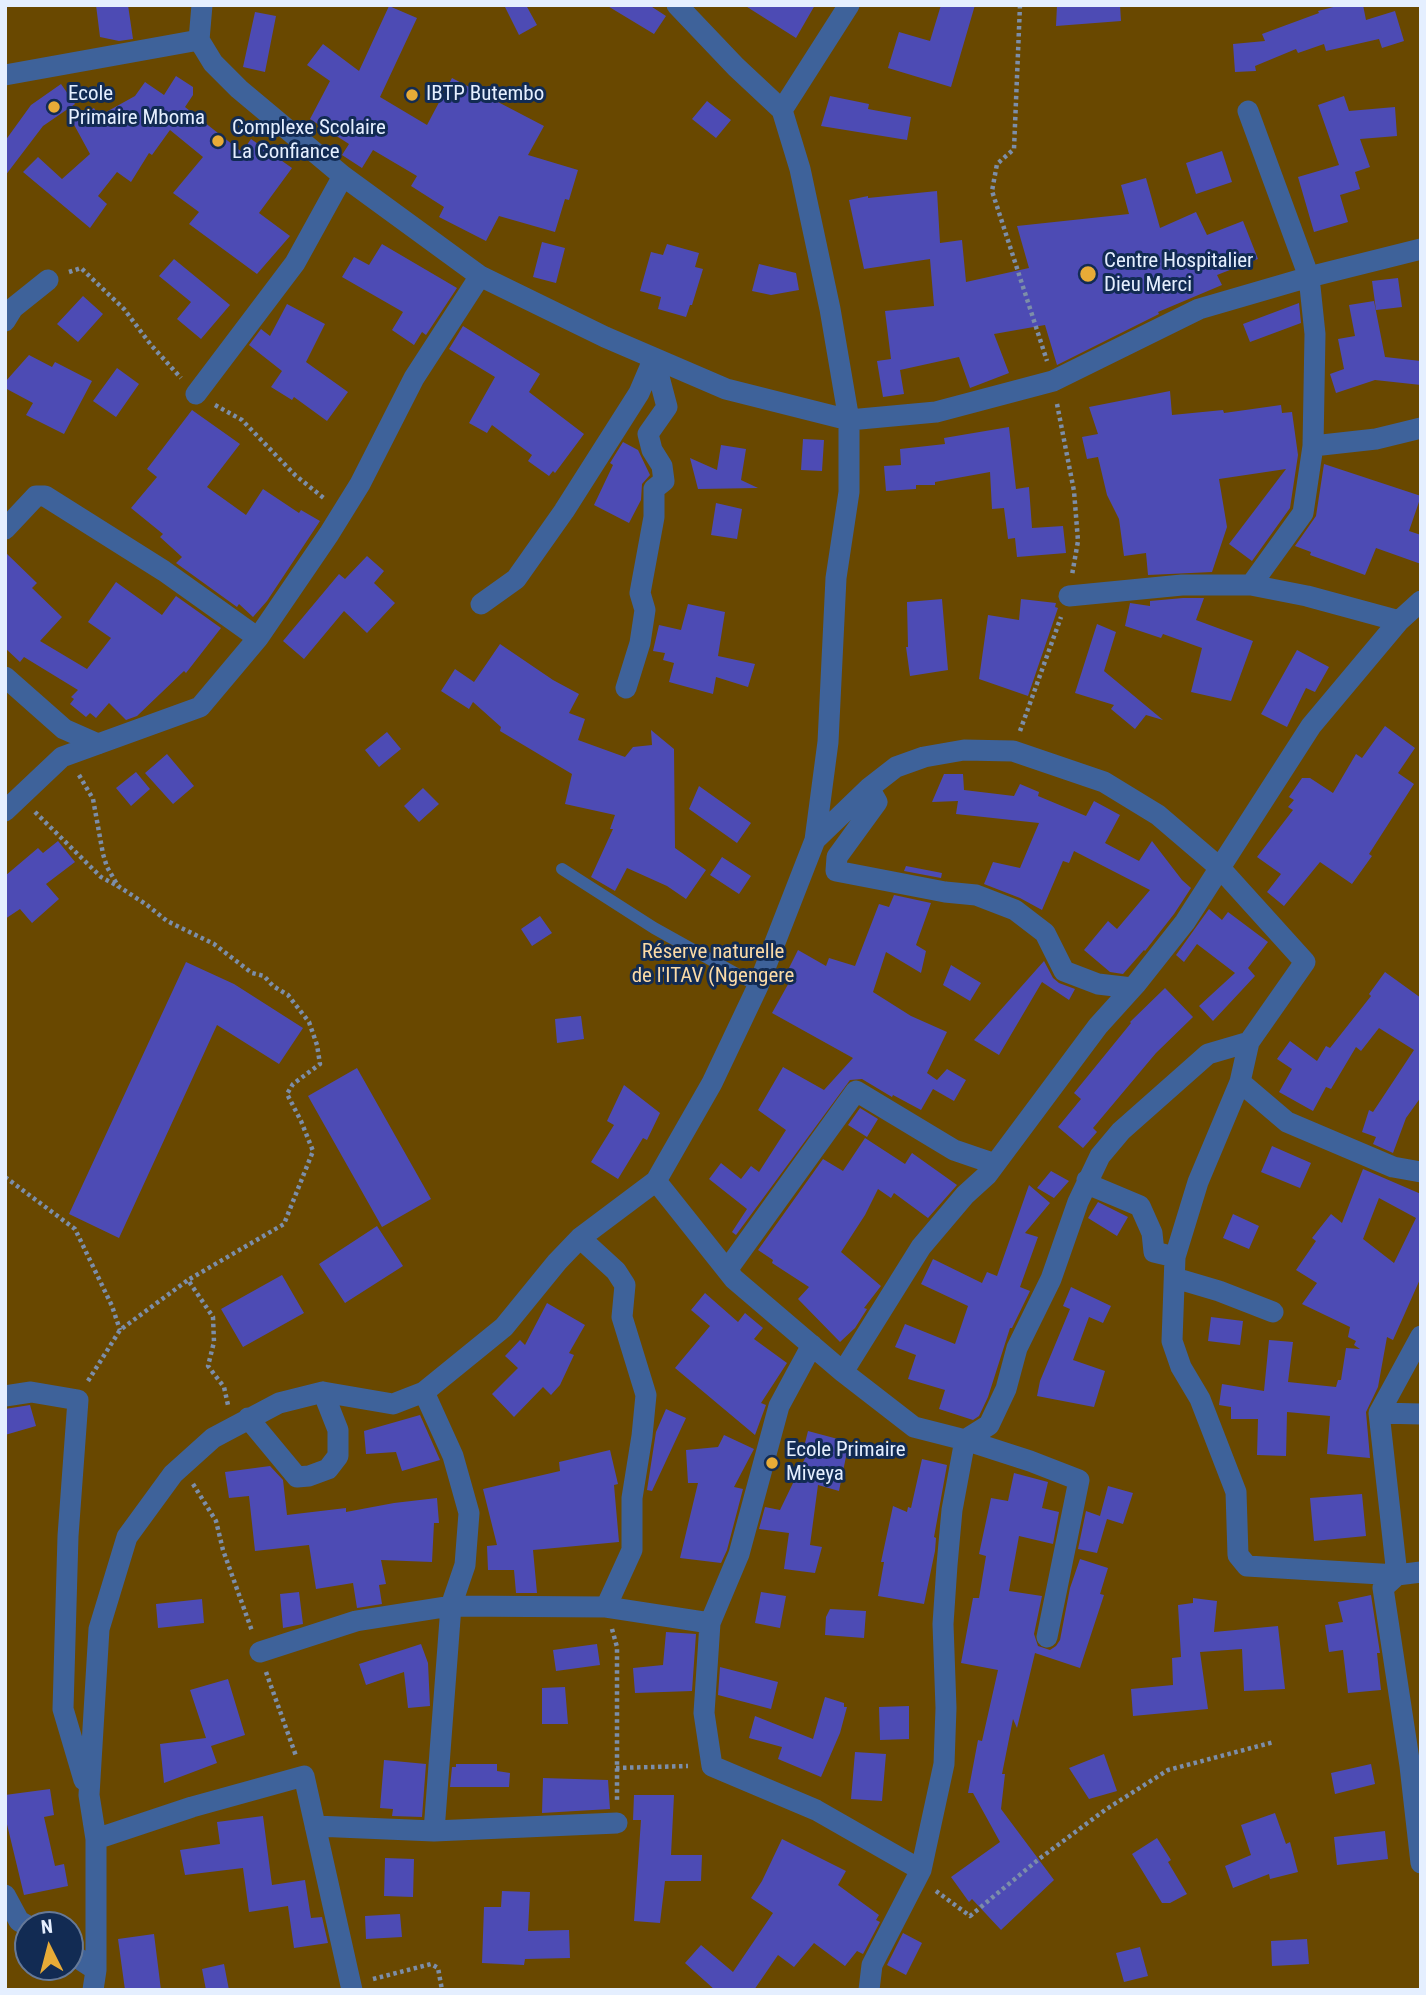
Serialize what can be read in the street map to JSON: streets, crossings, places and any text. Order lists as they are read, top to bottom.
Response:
{
  "parks": ["Réserve naturelle de l'ITAV (Ngengere"],
  "places": [
    "IBTP Butembo",
    "Ecole Primaire Mboma",
    "Complexe Scolaire La Confiance",
    "Centre Hospitalier Dieu Merci",
    "Ecole Primaire Miveya"
  ],
  "north": "top"
}
